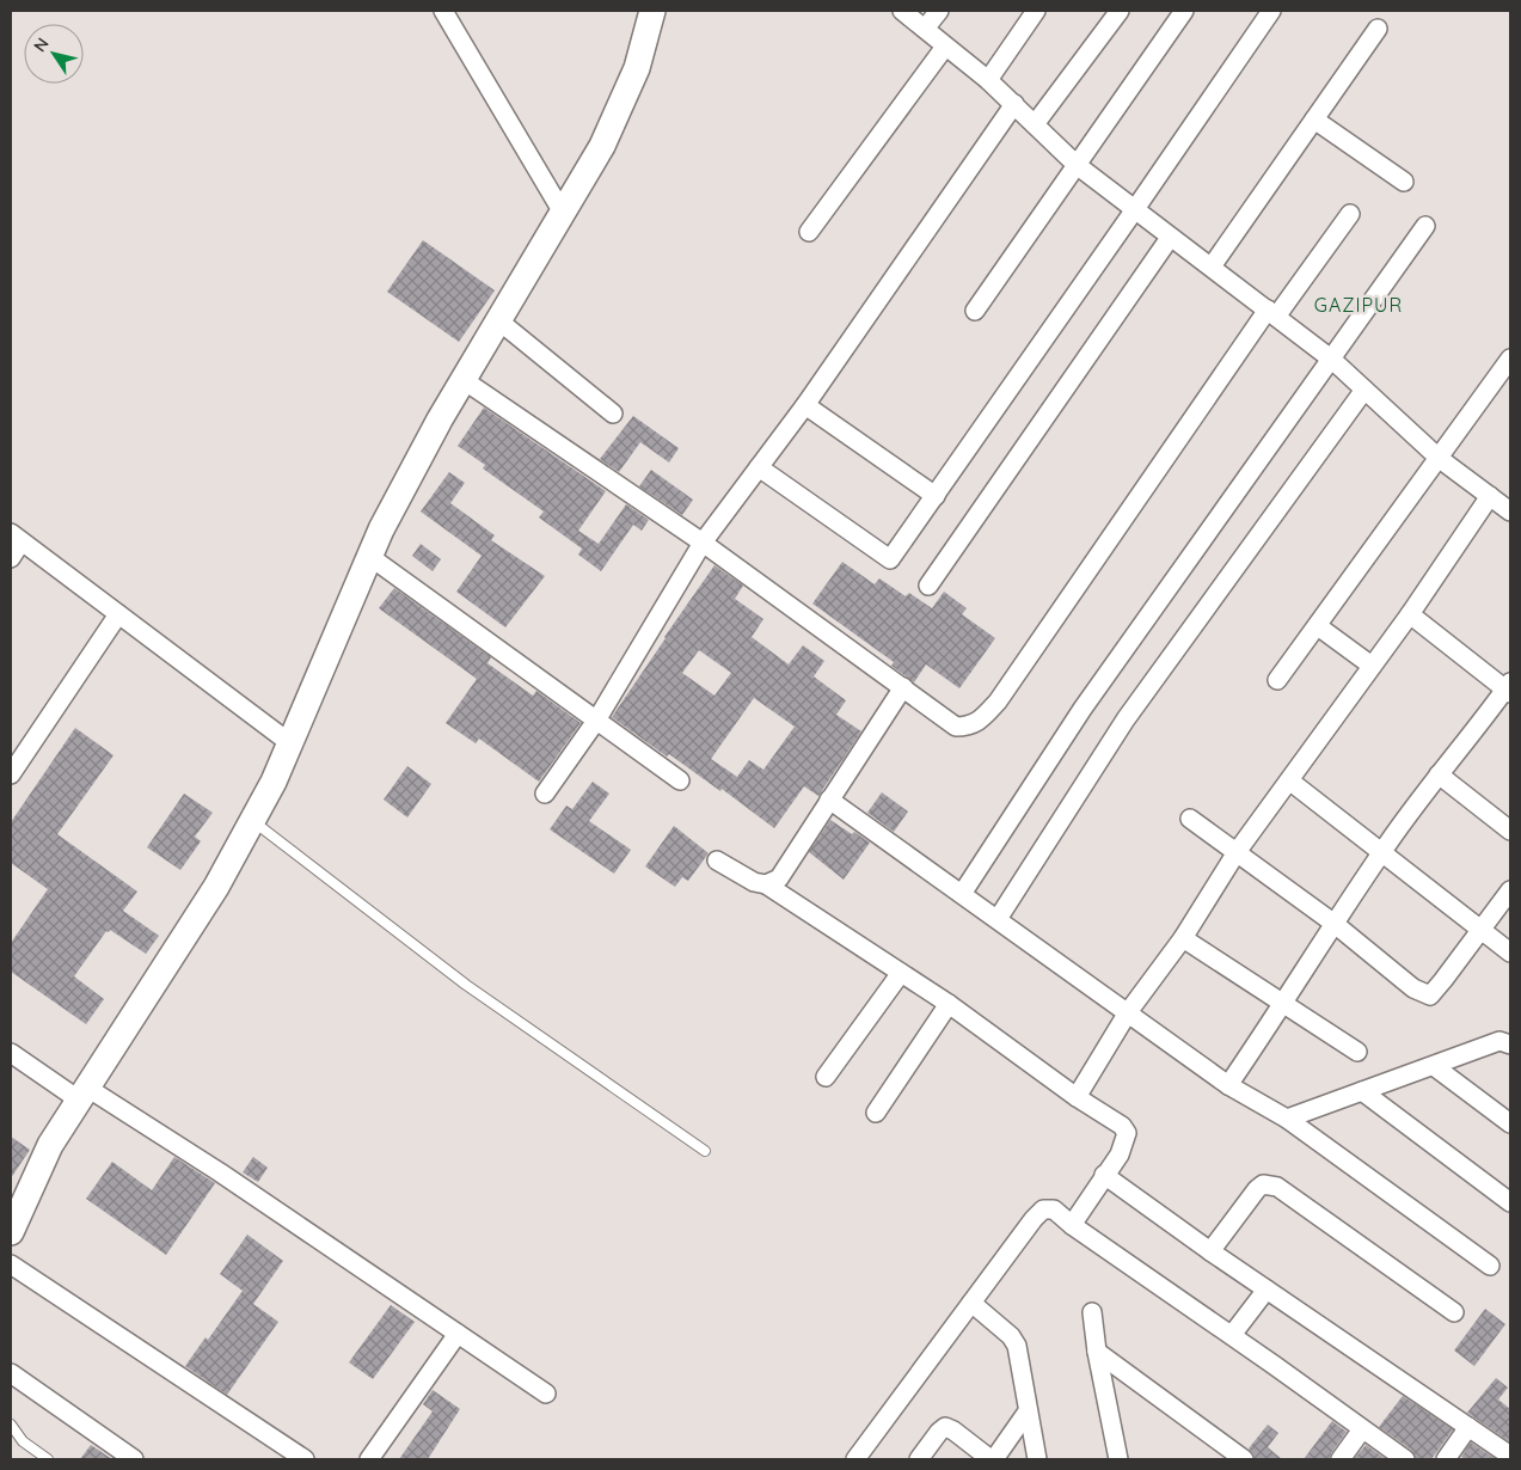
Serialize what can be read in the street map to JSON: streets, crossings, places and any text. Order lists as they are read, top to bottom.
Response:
{
  "districts": ["GAZIPUR"],
  "north": "top left"
}
